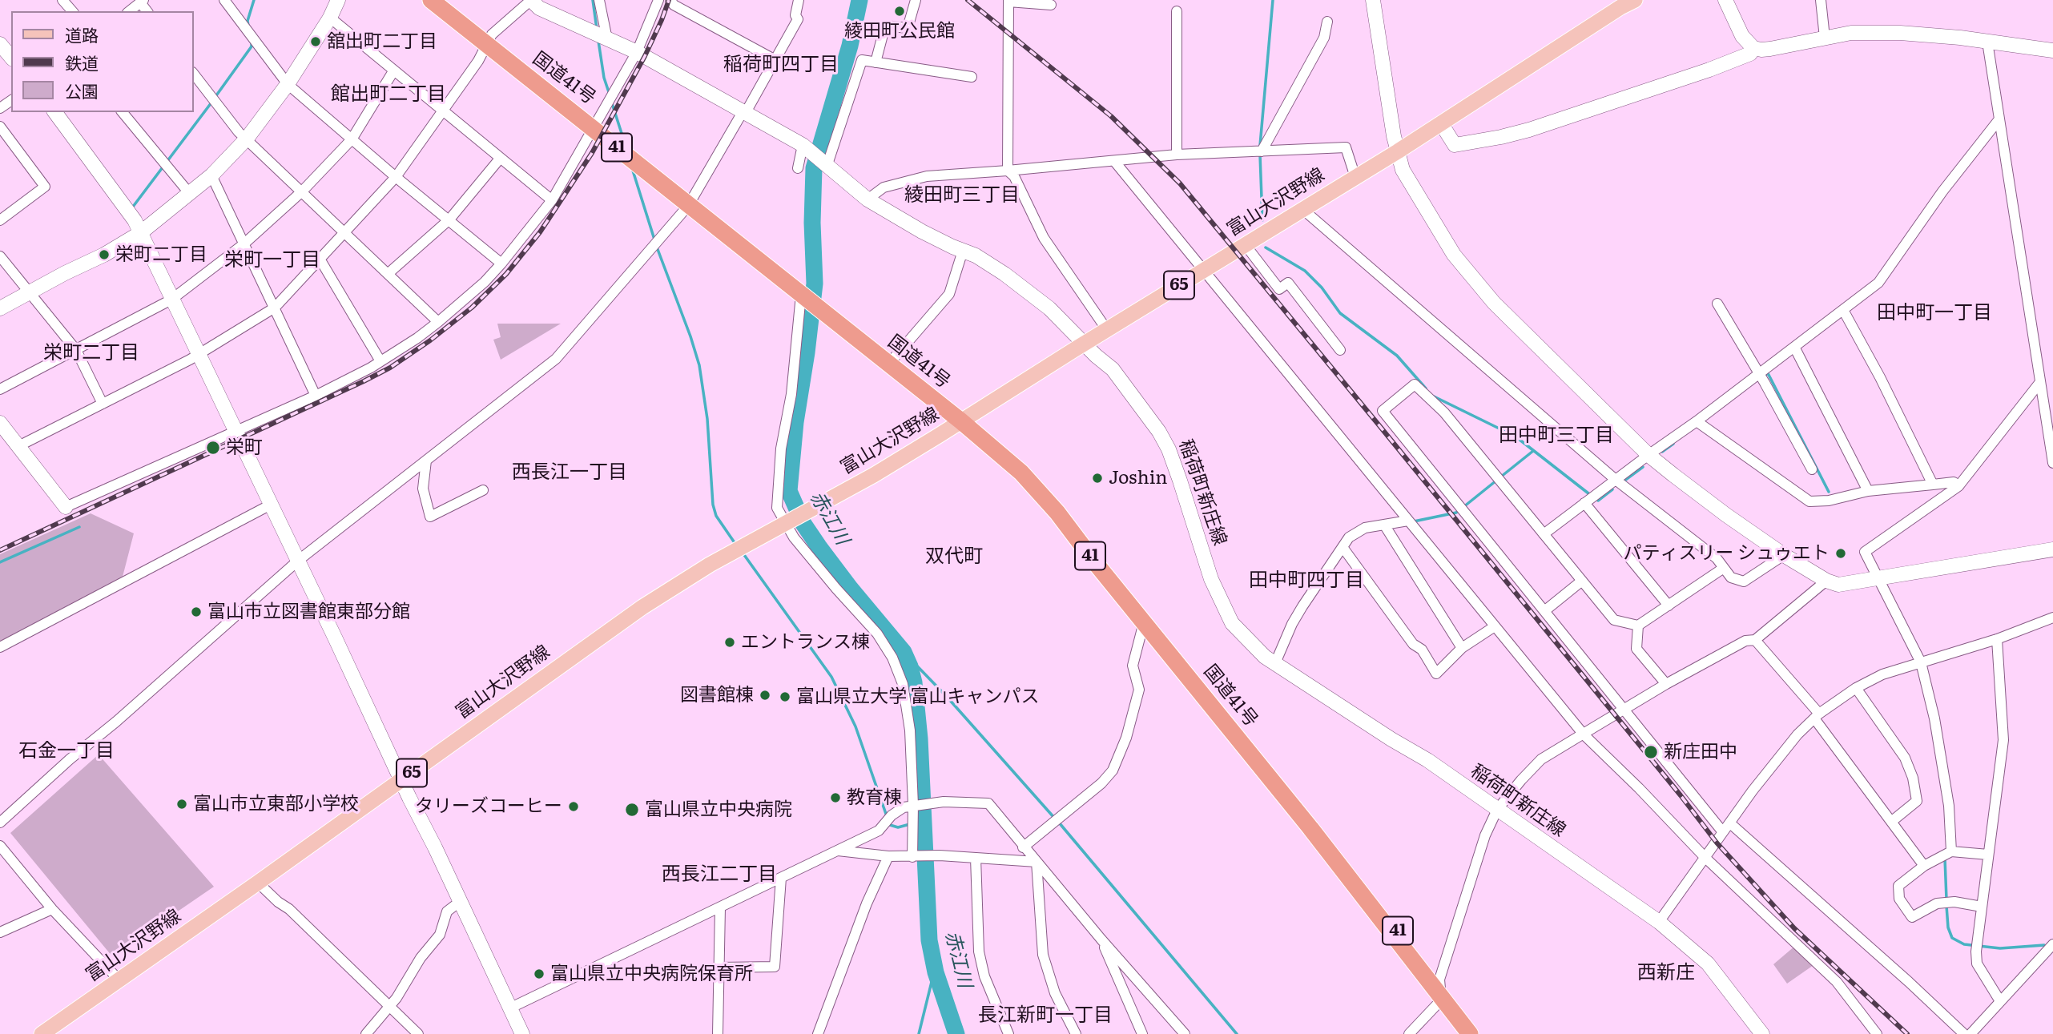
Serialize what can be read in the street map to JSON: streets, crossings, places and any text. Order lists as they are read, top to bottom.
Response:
{
  "streets": {
    "highway": ["国道41号", "41"],
    "main road": ["富山大沢野線", "65"],
    "street": ["稲荷町新庄線"]
  },
  "crossings": [
    ["国道41号", "富山大沢野線"],
    ["富山大沢野線", "稲荷町新庄線"]
  ],
  "districts": [
    "稲荷町四丁目",
    "館出町二丁目",
    "綾田町三丁目",
    "栄町一丁目",
    "田中町一丁目",
    "栄町二丁目",
    "田中町三丁目",
    "西長江一丁目",
    "双代町",
    "田中町四丁目",
    "石金一丁目",
    "西長江二丁目",
    "西新庄",
    "長江新町一丁目"
  ],
  "water": ["赤江川"],
  "places": [
    "綾田町公民館",
    "舘出町二丁目",
    "栄町二丁目",
    "栄町",
    "Joshin",
    "パティスリー シュゥエト",
    "富山市立図書館東部分館",
    "エントランス棟",
    "図書館棟",
    "富山県立大学 富山キャンパス",
    "新庄田中",
    "教育棟",
    "富山市立東部小学校",
    "タリーズコーヒー",
    "富山県立中央病院",
    "富山県立中央病院保育所"
  ],
  "legend": ["道路", "鉄道", "公園"]
}
